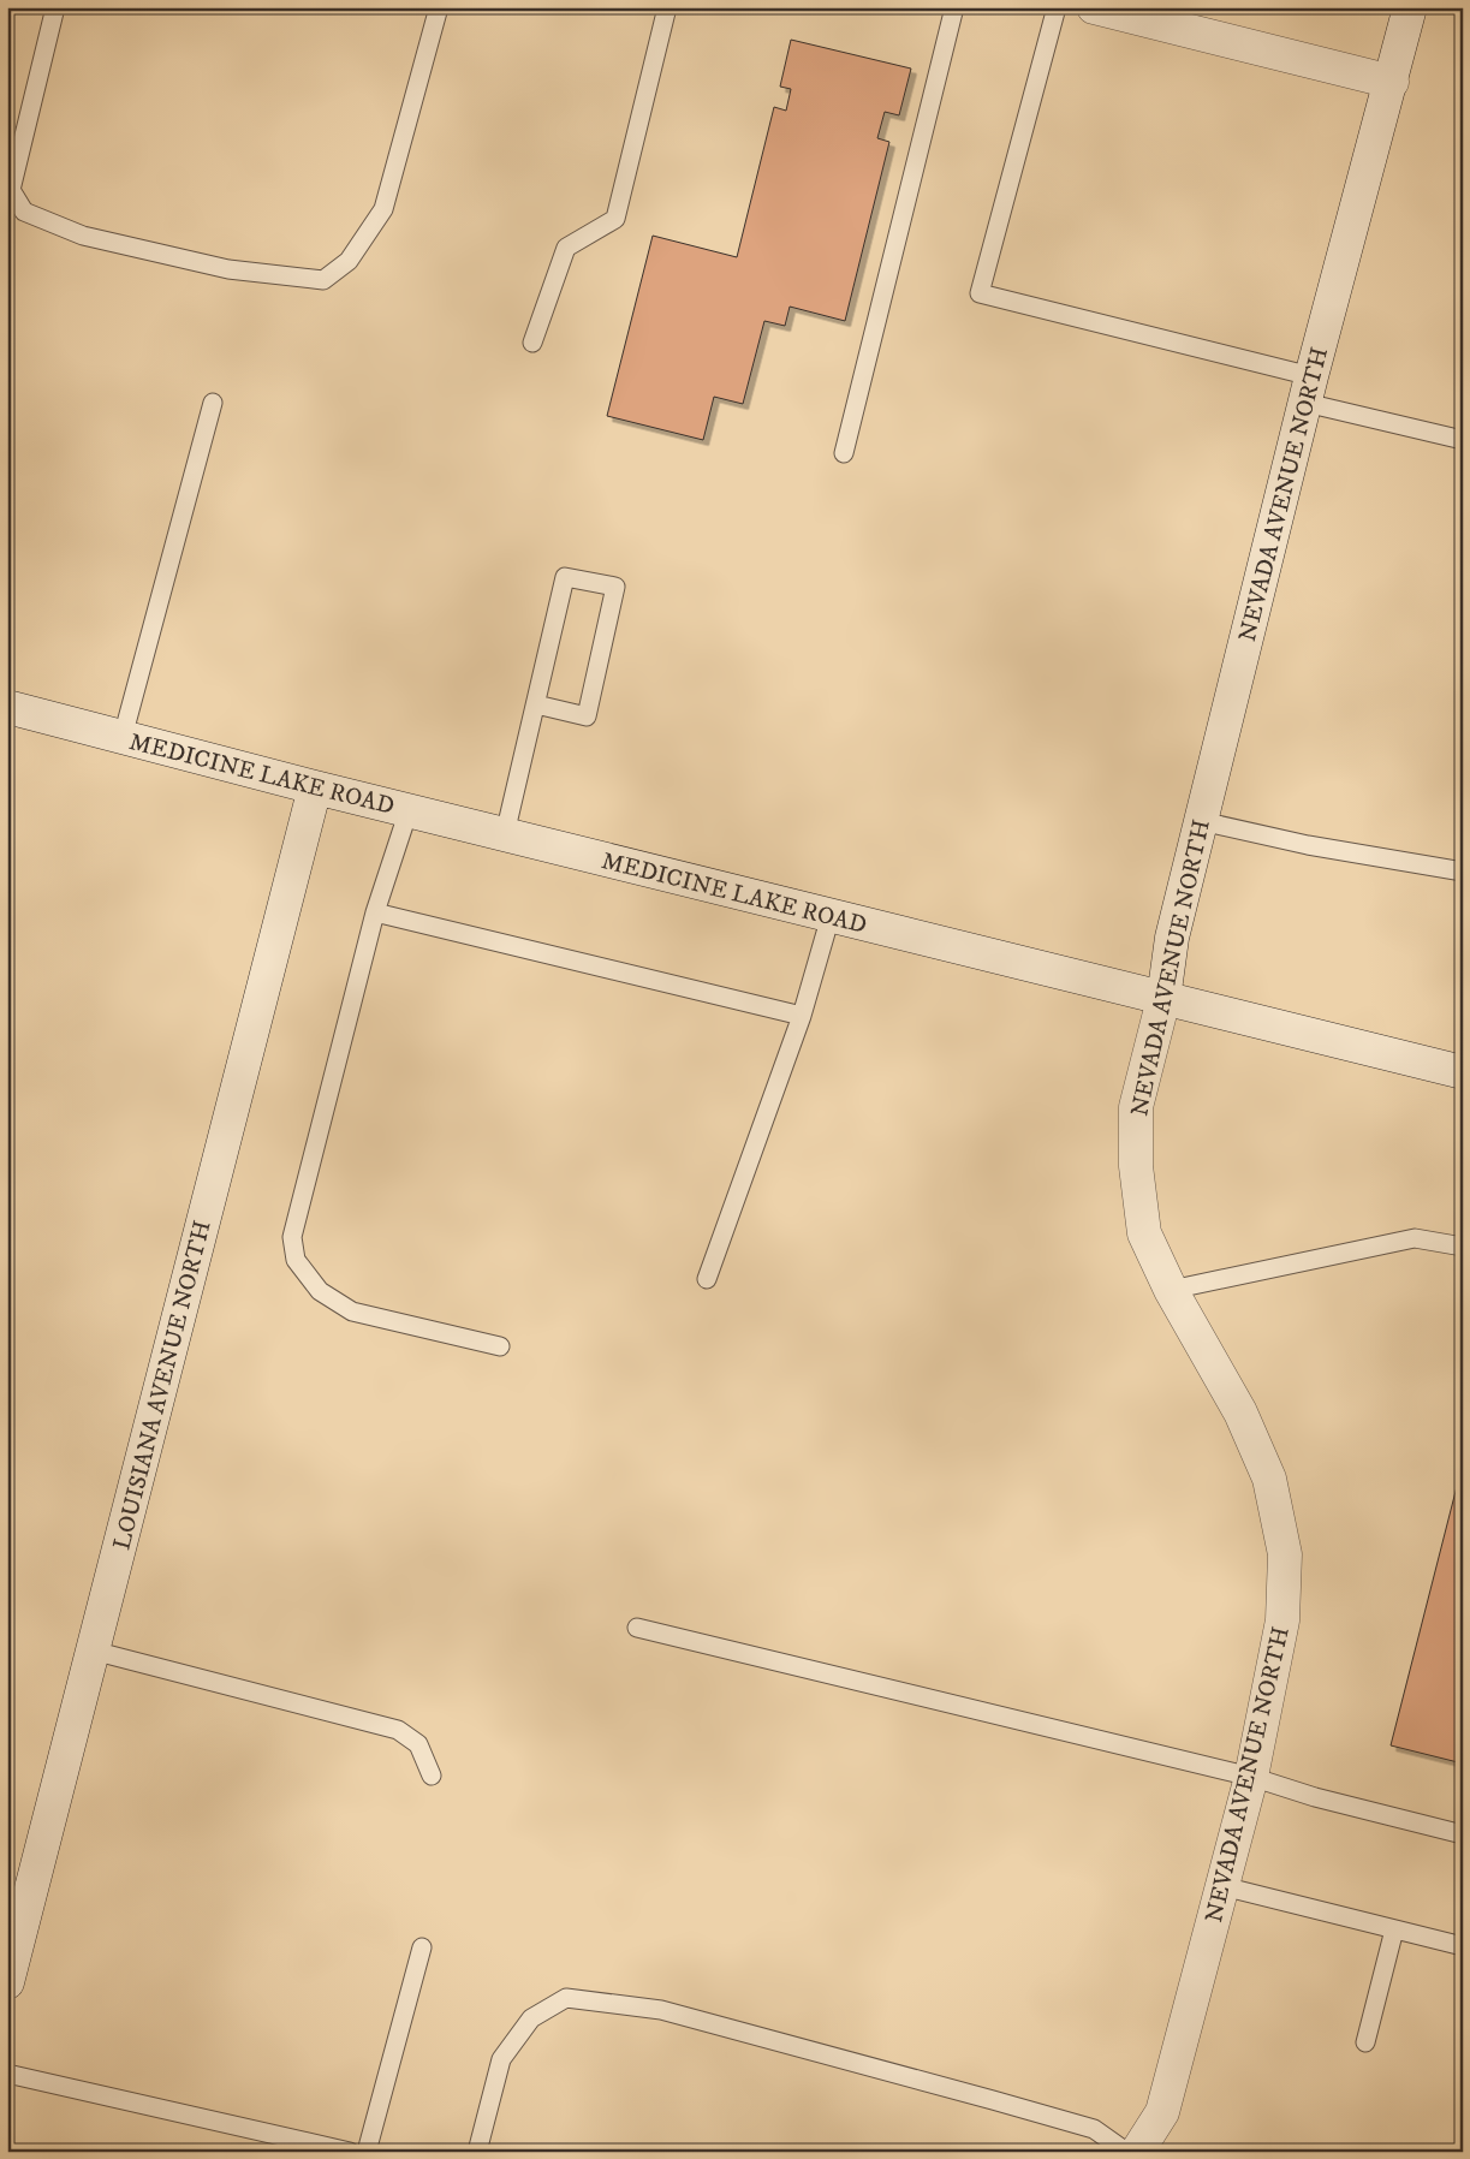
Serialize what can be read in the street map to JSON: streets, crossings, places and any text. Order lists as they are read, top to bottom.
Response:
{
  "streets": {
    "street": ["NEVADA AVENUE NORTH", "MEDICINE LAKE ROAD", "LOUISIANA AVENUE NORTH"]
  },
  "crossings": [
    ["NEVADA AVENUE NORTH", "MEDICINE LAKE ROAD"],
    ["MEDICINE LAKE ROAD", "LOUISIANA AVENUE NORTH"]
  ]
}
